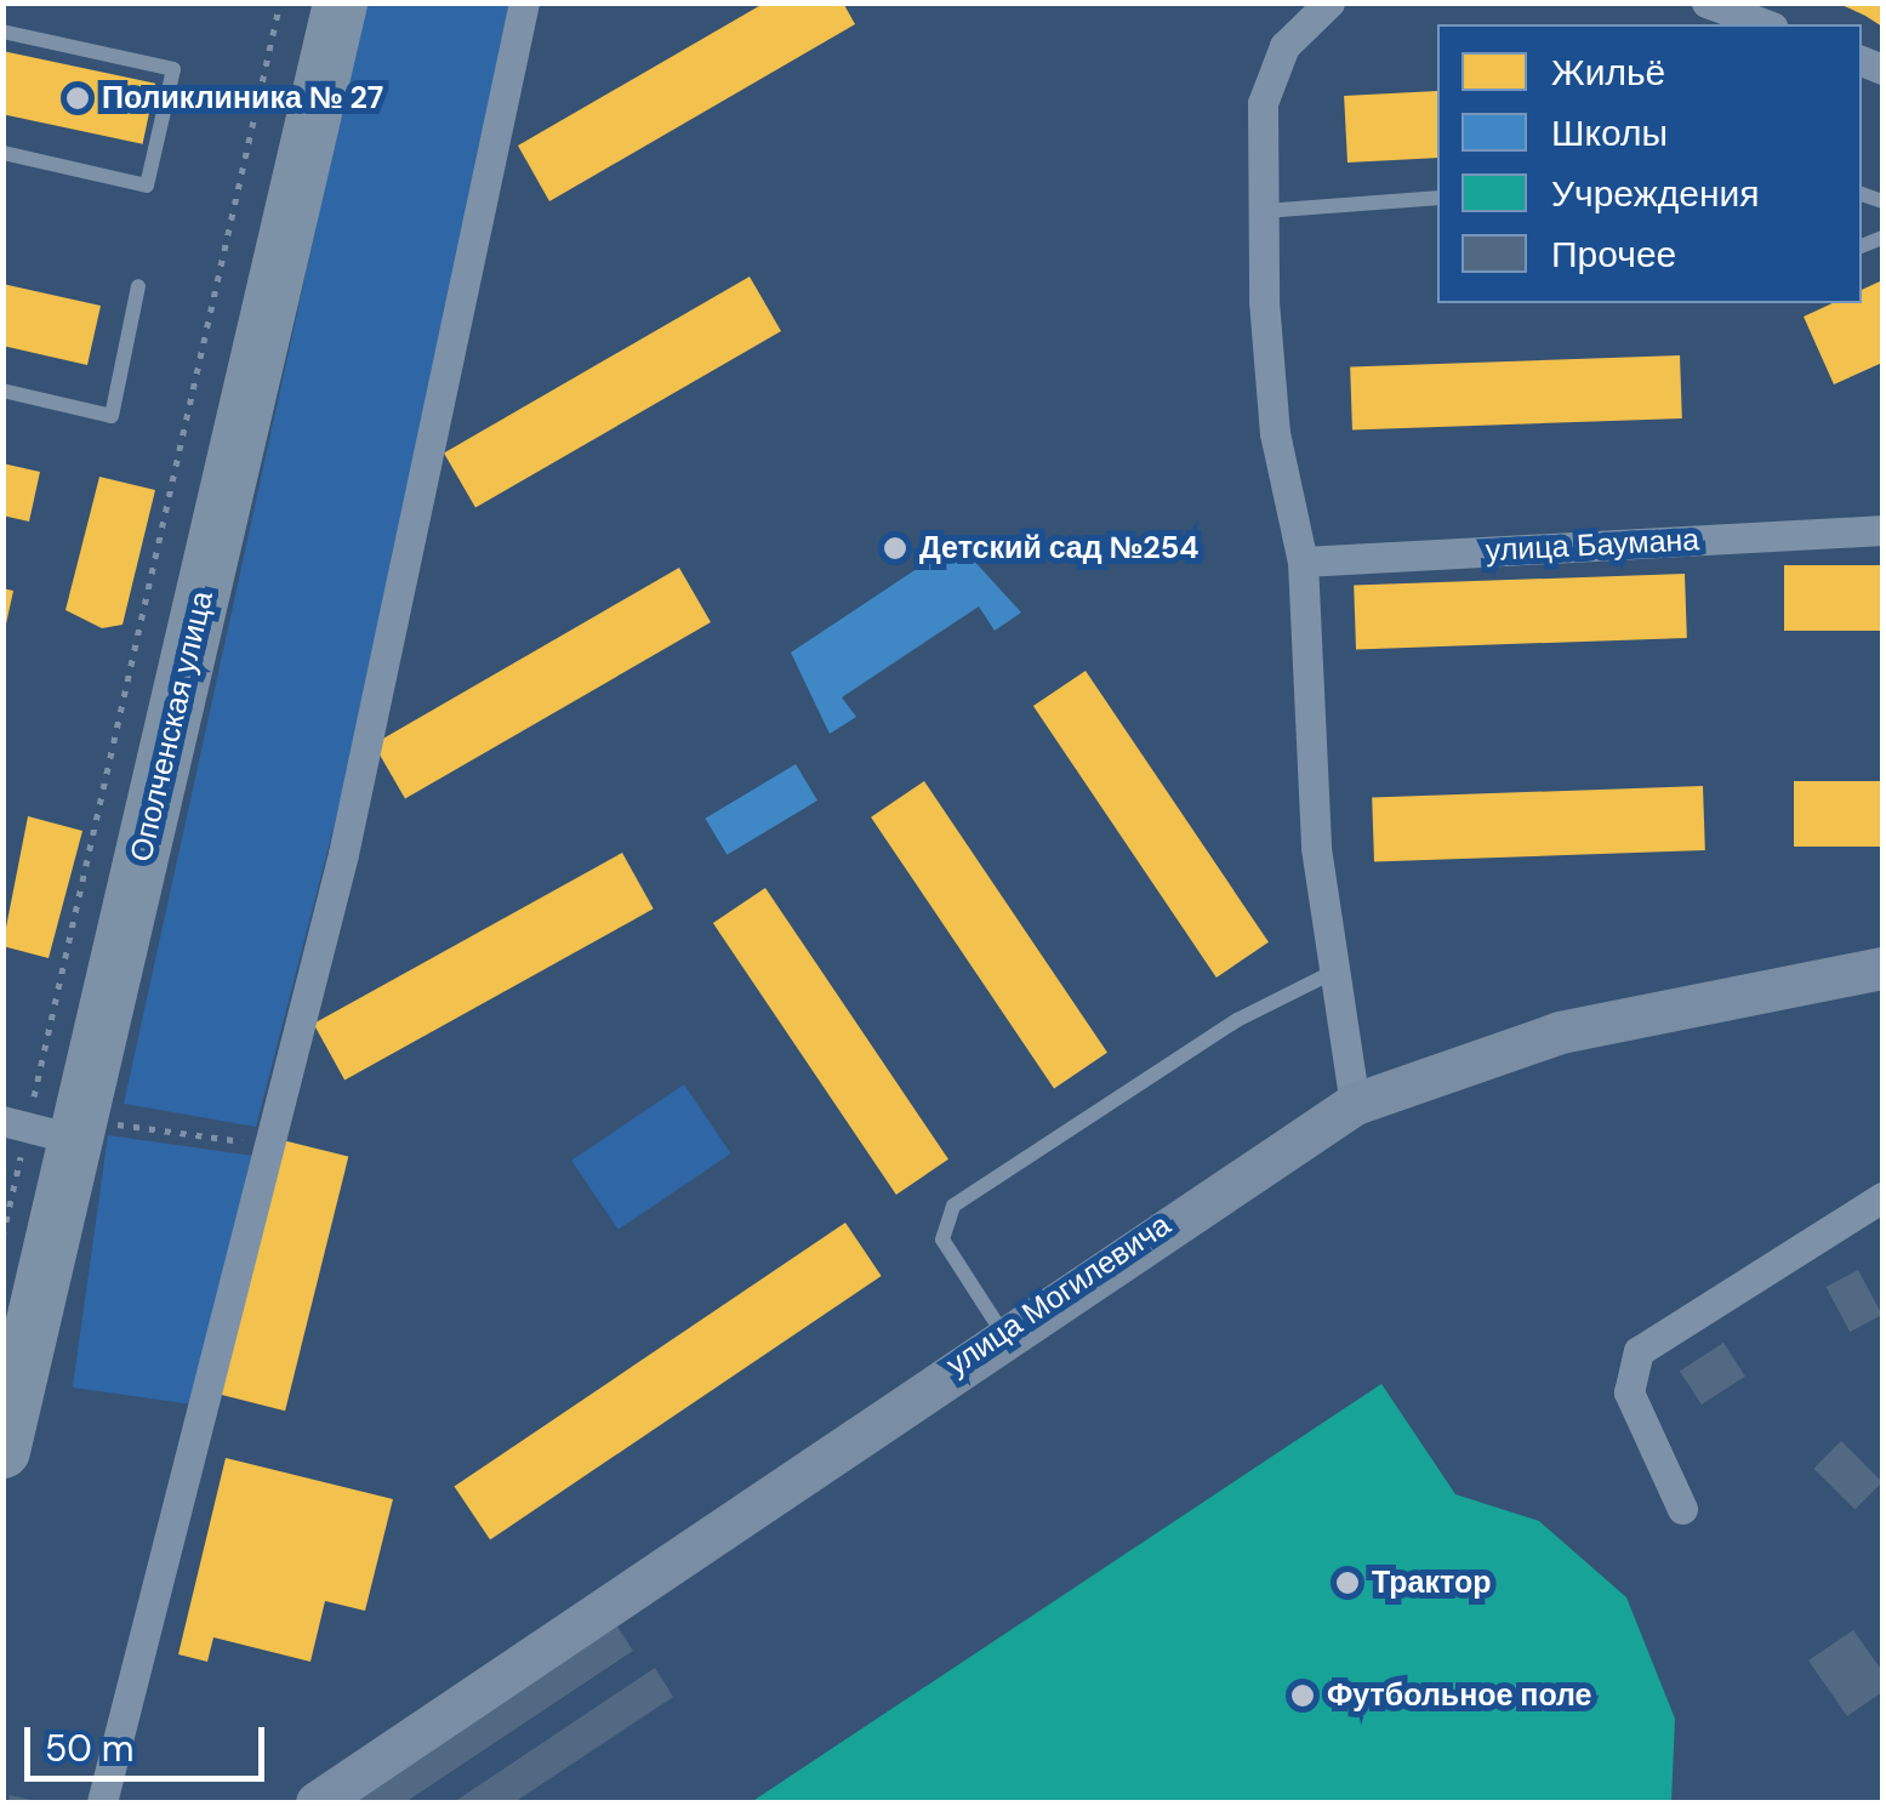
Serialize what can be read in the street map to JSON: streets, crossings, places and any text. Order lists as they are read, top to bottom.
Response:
{
  "streets": {
    "highway": ["Ополченская улица"],
    "street": ["улица Баумана", "улица Могилевича"]
  },
  "places": [
    "Поликлиника № 27",
    "Детский сад №254",
    "Трактор",
    "Футбольное поле"
  ],
  "legend": [
    "Жильё",
    "Школы",
    "Учреждения",
    "Прочее"
  ],
  "scale_bar": "50 m"
}
